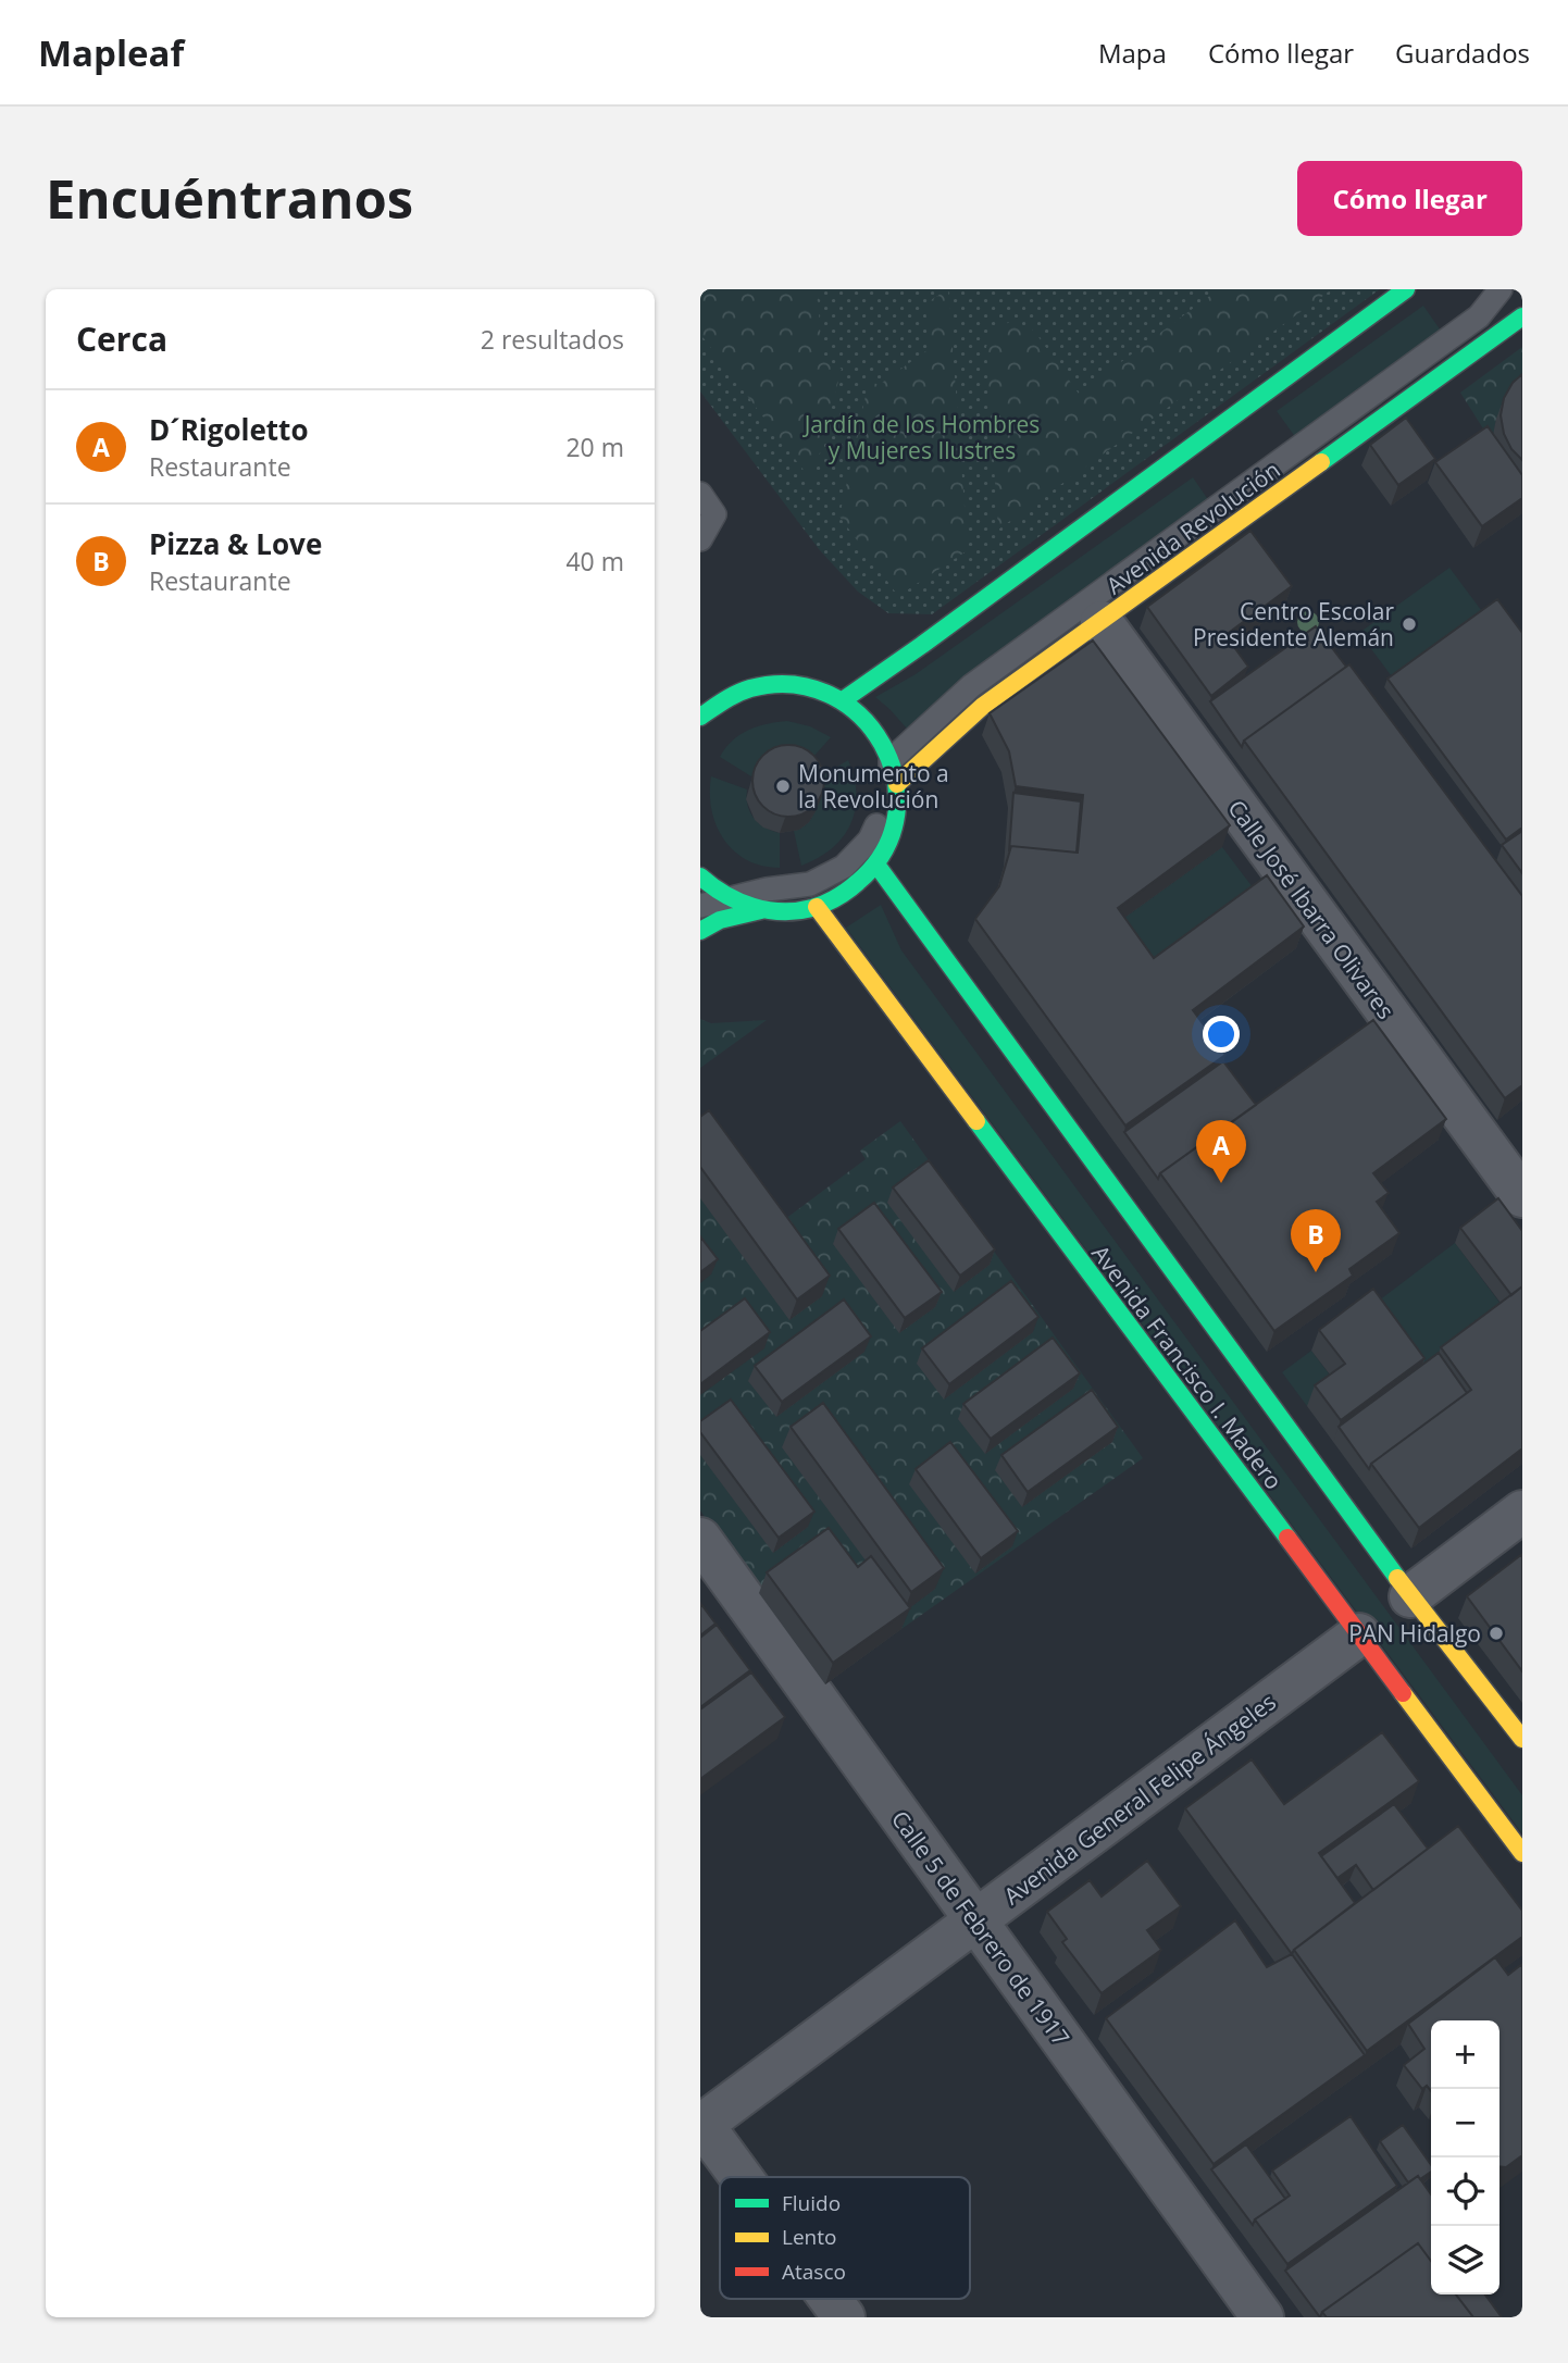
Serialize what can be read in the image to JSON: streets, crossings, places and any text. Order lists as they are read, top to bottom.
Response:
{
  "streets": {
    "main road": ["Avenida Revolución", "Avenida Francisco I. Madero"],
    "street": ["Calle José Ibarra Olivares", "Avenida General Felipe Ángeles", "Calle 5 de Febrero de 1917"]
  },
  "crossings": [
    ["Avenida Revolución", "Calle José Ibarra Olivares"],
    ["Avenida Francisco I. Madero", "Avenida General Felipe Ángeles"],
    ["Avenida General Felipe Ángeles", "Calle 5 de Febrero de 1917"]
  ],
  "parks": ["Jardín de los Hombres y Mujeres Ilustres"],
  "places": ["Centro Escolar Presidente Alemán", "Monumento a la Revolución", "PAN Hidalgo"],
  "legend": ["Fluido", "Lento", "Atasco"],
  "page": {
    "header": "Mapleaf",
    "nav": ["Mapa", "Cómo llegar", "Guardados"],
    "buttons": "Cómo llegar",
    "title": "Encuéntranos",
    "heading": ["Cerca", "2 resultados"],
    "list": [
      {
        "mark": "A",
        "name": "D´Rigoletto",
        "note": "Restaurante",
        "value": "20 m"
      },
      {
        "mark": "B",
        "name": "Pizza & Love",
        "note": "Restaurante",
        "value": "40 m"
      }
    ],
    "pins": ["A", "B"],
    "map_buttons": ["+", "−"]
  }
}
